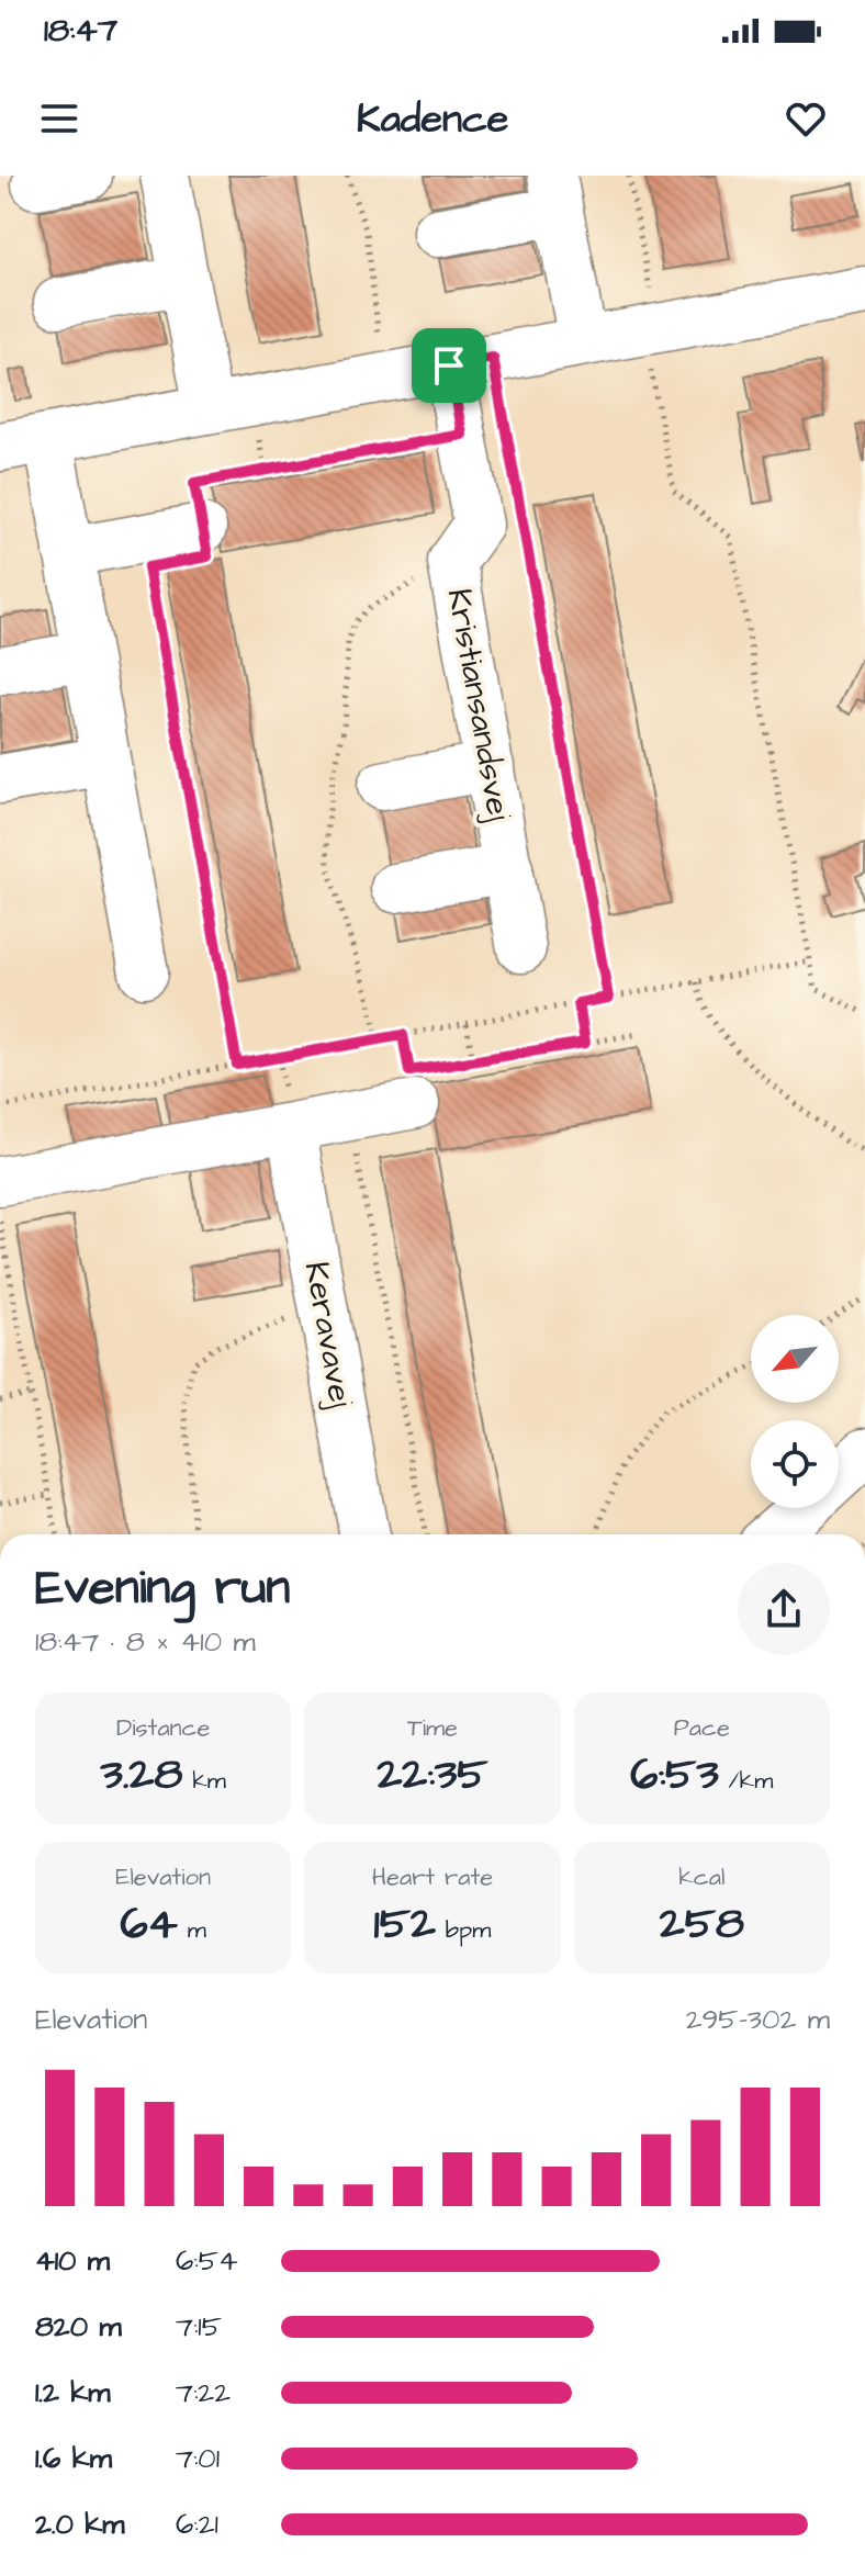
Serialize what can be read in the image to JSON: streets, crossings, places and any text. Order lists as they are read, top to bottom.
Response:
{
  "streets": {
    "street": ["Kristiansandsvej", "Keravavej"]
  },
  "north": "bottom left",
  "page": {
    "status": "18:47",
    "header": "Kadence",
    "heading": ["Evening run", "18:47 · 8 × 410 m"],
    "stats": [
      ["Distance", "3.28 km"],
      ["Time", "22:35"],
      ["Pace", "6:53 /km"],
      ["Elevation", "64 m"],
      ["Heart rate", "152 bpm"],
      ["kcal", "258"]
    ],
    "chart": ["Elevation", "295–302 m"],
    "list": [
      {
        "name": "410 m",
        "note": "6:54"
      },
      {
        "name": "820 m",
        "note": "7:15"
      },
      {
        "name": "1.2 km",
        "note": "7:22"
      },
      {
        "name": "1.6 km",
        "note": "7:01"
      },
      {
        "name": "2.0 km",
        "note": "6:21"
      }
    ]
  }
}
